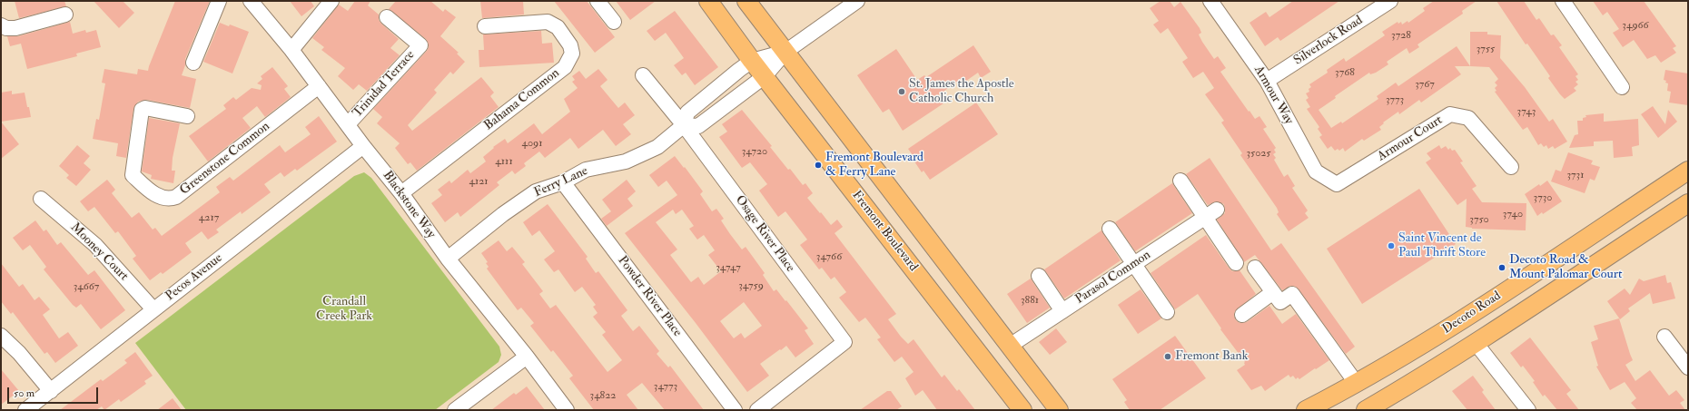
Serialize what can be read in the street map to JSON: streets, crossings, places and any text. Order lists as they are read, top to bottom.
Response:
{
  "streets": {
    "main road": ["Fremont Boulevard", "Decoto Road"],
    "street": [
      "Silverlock Road",
      "Trinidad Terrace",
      "Armour Way",
      "Bahama Common",
      "Armour Court",
      "Greenstone Common",
      "Ferry Lane",
      "Blackstone Way",
      "Osage River Place",
      "Mooney Court",
      "Pecos Avenue",
      "Parasol Common",
      "Powder River Place"
    ]
  },
  "crossings": [
    ["Silverlock Road", "Armour Way"],
    ["Trinidad Terrace", "Blackstone Way"],
    ["Armour Way", "Armour Court"],
    ["Bahama Common", "Blackstone Way"],
    ["Greenstone Common", "Blackstone Way"],
    ["Ferry Lane", "Blackstone Way"],
    ["Ferry Lane", "Fremont Boulevard"],
    ["Ferry Lane", "Osage River Place"],
    ["Ferry Lane", "Powder River Place"],
    ["Blackstone Way", "Pecos Avenue"],
    ["Mooney Court", "Pecos Avenue"]
  ],
  "parks": ["Crandall Creek Park"],
  "places": [
    "St. James the Apostle Catholic Church",
    "Fremont Boulevard & Ferry Lane",
    "Saint Vincent de Paul Thrift Store",
    "Decoto Road & Mount Palomar Court",
    "Fremont Bank"
  ],
  "house_numbers": [
    "34966",
    "3728",
    "3755",
    "3768",
    "3767",
    "3773",
    "3743",
    "4091",
    "34720",
    "35025",
    "4111",
    "3731",
    "4121",
    "3730",
    "3740",
    "4217",
    "3750",
    "34766",
    "34747",
    "34759",
    "34667",
    "3881",
    "34773",
    "34822"
  ],
  "scale_bar": "50 m"
}
